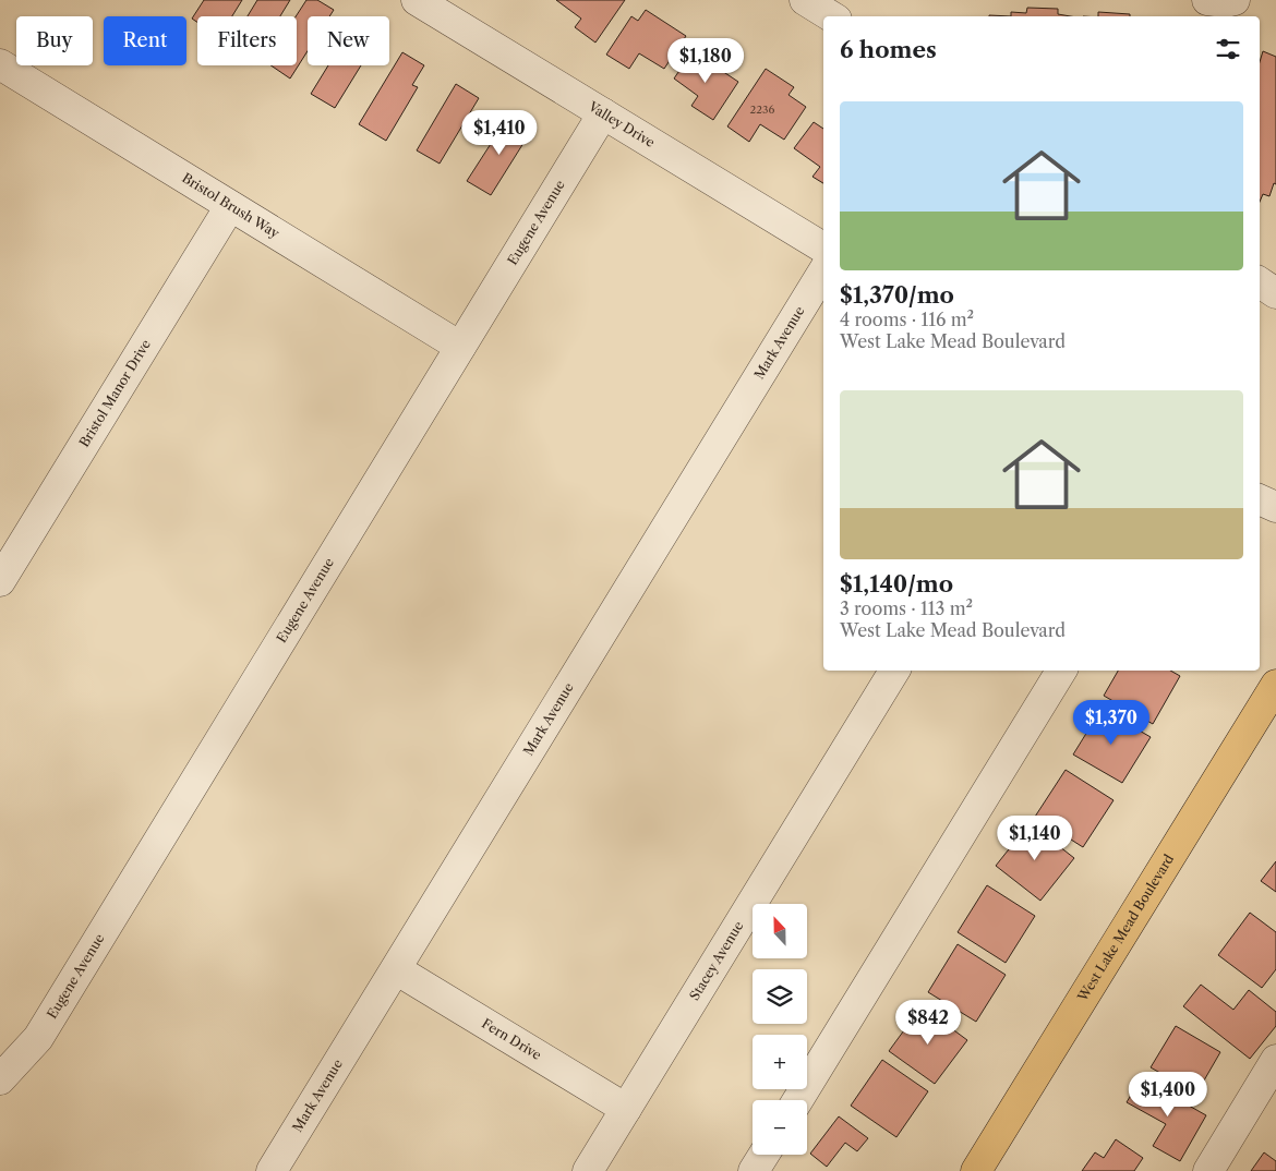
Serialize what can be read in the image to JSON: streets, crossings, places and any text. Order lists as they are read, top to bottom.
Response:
{
  "streets": {
    "main road": ["West Lake Mead Boulevard"],
    "street": [
      "Valley Drive",
      "Bristol Brush Way",
      "Eugene Avenue",
      "Mark Avenue",
      "Bristol Manor Drive",
      "Stacey Avenue",
      "Fern Drive"
    ]
  },
  "crossings": [
    ["Valley Drive", "Eugene Avenue"],
    ["Bristol Brush Way", "Eugene Avenue"],
    ["Bristol Brush Way", "Bristol Manor Drive"],
    ["Mark Avenue", "Fern Drive"],
    ["Stacey Avenue", "Fern Drive"]
  ],
  "house_numbers": ["2236"],
  "north": "top",
  "page": {
    "chip": [
      "Buy",
      "Rent",
      "Filters",
      "New"
    ],
    "heading": "6 homes",
    "price": [
      "$1,180",
      "$1,410",
      "$1,370",
      "$1,140",
      "$842",
      "$1,400"
    ],
    "list": [
      {
        "name": "$1,370/mo",
        "note": "4 rooms · 116 m² · West Lake Mead Boulevard"
      },
      {
        "name": "$1,140/mo",
        "note": "3 rooms · 113 m² · West Lake Mead Boulevard"
      }
    ],
    "map_buttons": ["+", "−"]
  }
}
